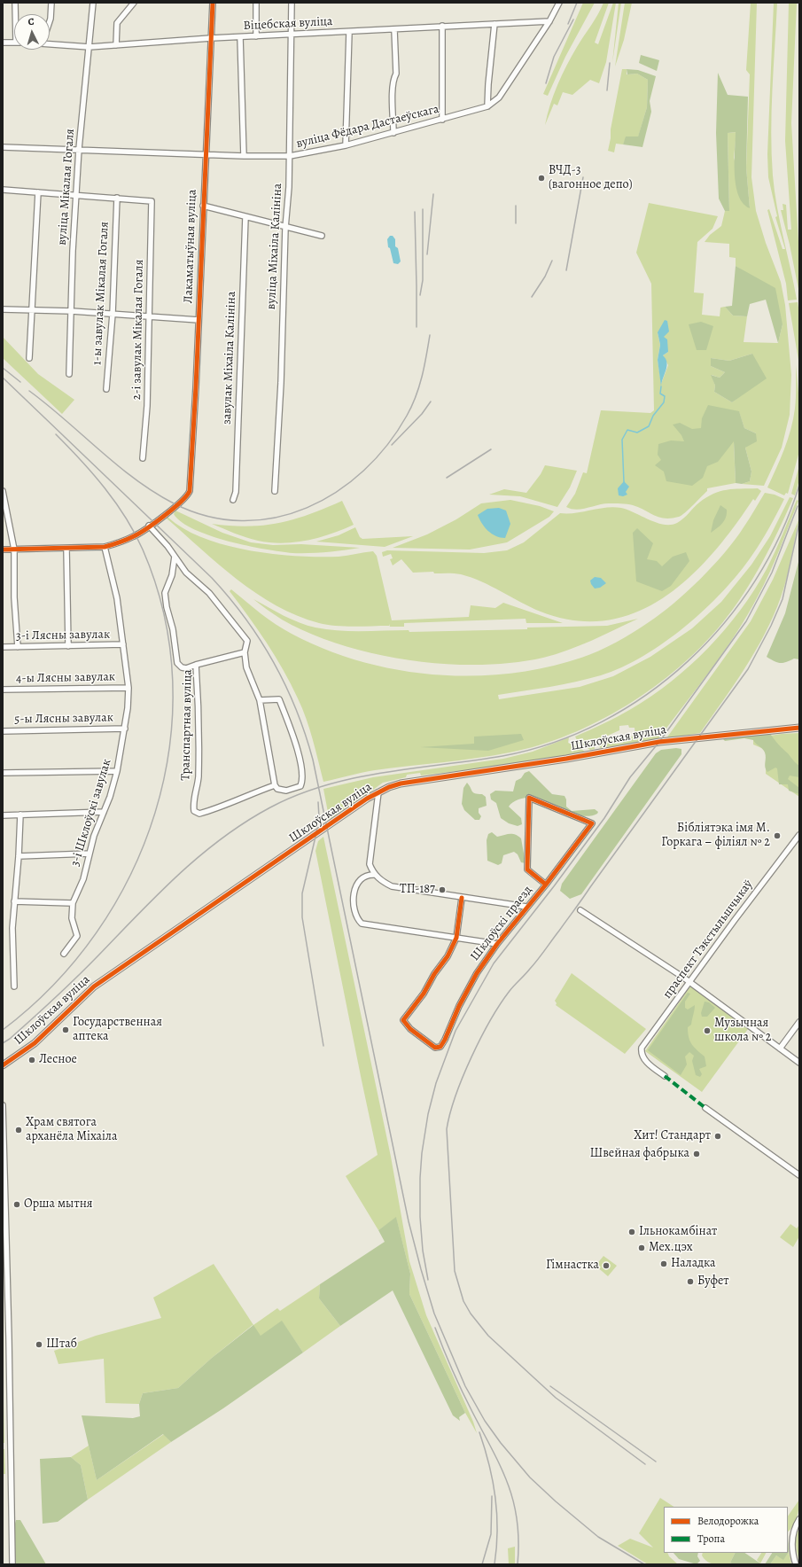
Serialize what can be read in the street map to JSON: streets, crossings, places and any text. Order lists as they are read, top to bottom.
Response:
{
  "streets": {
    "main road": ["Шклоўская вуліца"],
    "street": [
      "Віцебская вуліца",
      "вуліца Фёдара Дастаеўскага",
      "вуліца Мікалая Гогаля",
      "Лакаматыўная вуліца",
      "вуліца Міхаіла Калініна",
      "1-ы завулак Мікалая Гогаля",
      "2-і завулак Мікалая Гогаля",
      "завулак Міхаіла Калініна",
      "3-і Лясны завулак",
      "4-ы Лясны завулак",
      "5-ы Лясны завулак",
      "Транспартная вуліца",
      "3-і Шклоўскі завулак",
      "Шклоўскі праезд",
      "праспект Тэкстыльшчыкаў"
    ]
  },
  "crossings": [
    ["Віцебская вуліца", "вуліца Фёдара Дастаеўскага"],
    ["Віцебская вуліца", "вуліца Мікалая Гогаля"],
    ["Віцебская вуліца", "Лакаматыўная вуліца"],
    ["Віцебская вуліца", "вуліца Міхаіла Калініна"],
    ["вуліца Фёдара Дастаеўскага", "вуліца Мікалая Гогаля"],
    ["вуліца Фёдара Дастаеўскага", "Лакаматыўная вуліца"],
    ["вуліца Фёдара Дастаеўскага", "вуліца Міхаіла Калініна"],
    ["1-ы завулак Мікалая Гогаля", "2-і завулак Мікалая Гогаля"],
    ["3-і Лясны завулак", "3-і Шклоўскі завулак"],
    ["4-ы Лясны завулак", "3-і Шклоўскі завулак"],
    ["5-ы Лясны завулак", "3-і Шклоўскі завулак"]
  ],
  "places": [
    "ВЧД-3 (вагонное депо)",
    "Бібліятэка імя М. Горкага – філіял № 2",
    "ТП-187",
    "Государственная аптека",
    "Музычная школа № 2",
    "Лесное",
    "Храм святога арханёла Міхаіла",
    "Хит! Стандарт",
    "Швейная фабрыка",
    "Орша мытня",
    "Ільнокамбінат",
    "Мех.цэх",
    "Наладка",
    "Гімнастка",
    "Буфет",
    "Штаб"
  ],
  "legend": ["Велодорожка", "Тропа"],
  "north": "top"
}
